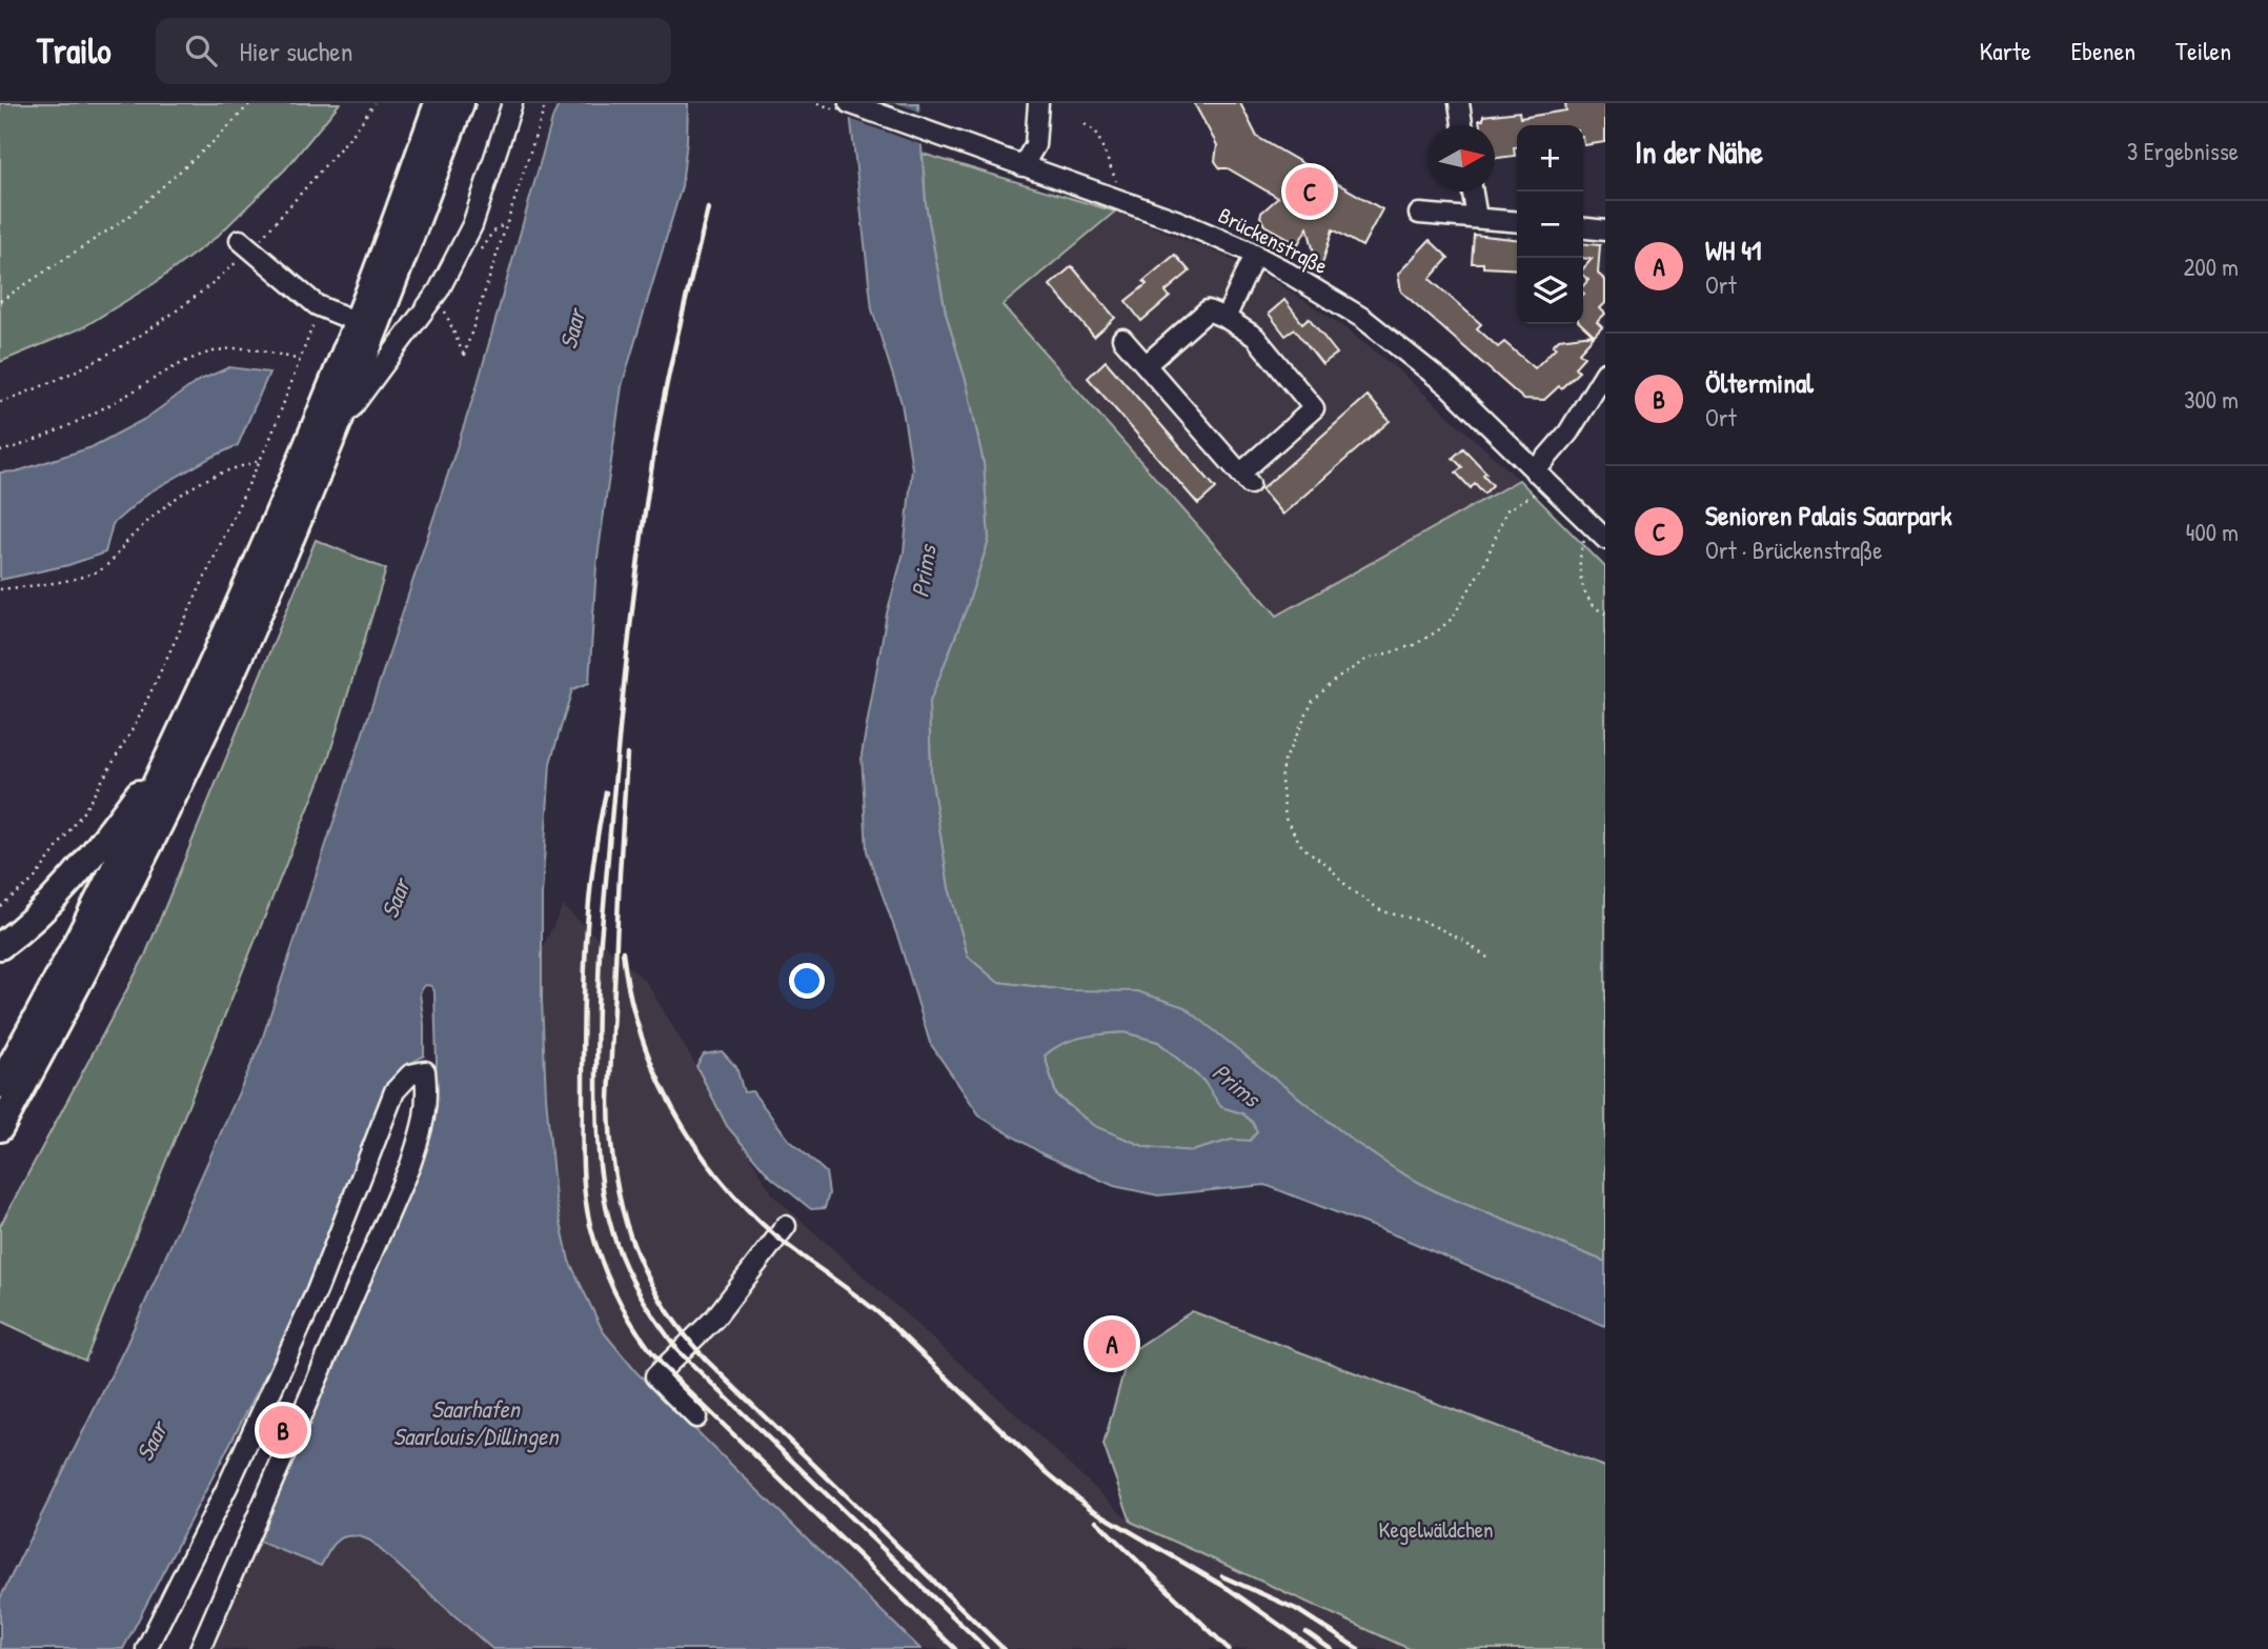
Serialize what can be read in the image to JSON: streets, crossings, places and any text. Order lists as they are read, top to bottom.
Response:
{
  "streets": {
    "street": ["Brückenstraße"]
  },
  "water": ["Saar", "Prims", "Saarhafen Saarlouis/Dillingen"],
  "parks": ["Kegelwäldchen"],
  "north": "right",
  "page": {
    "header": "Trailo",
    "search": "Hier suchen",
    "nav": ["Karte", "Ebenen", "Teilen"],
    "heading": ["In der Nähe", "3 Ergebnisse"],
    "map_buttons": ["+", "−"],
    "pins": ["C", "A", "B"],
    "list": [
      {
        "mark": "A",
        "name": "WH 41",
        "note": "Ort",
        "value": "200 m"
      },
      {
        "mark": "B",
        "name": "Ölterminal",
        "note": "Ort",
        "value": "300 m"
      },
      {
        "mark": "C",
        "name": "Senioren Palais Saarpark",
        "note": "Ort · Brückenstraße",
        "value": "400 m"
      }
    ]
  }
}
